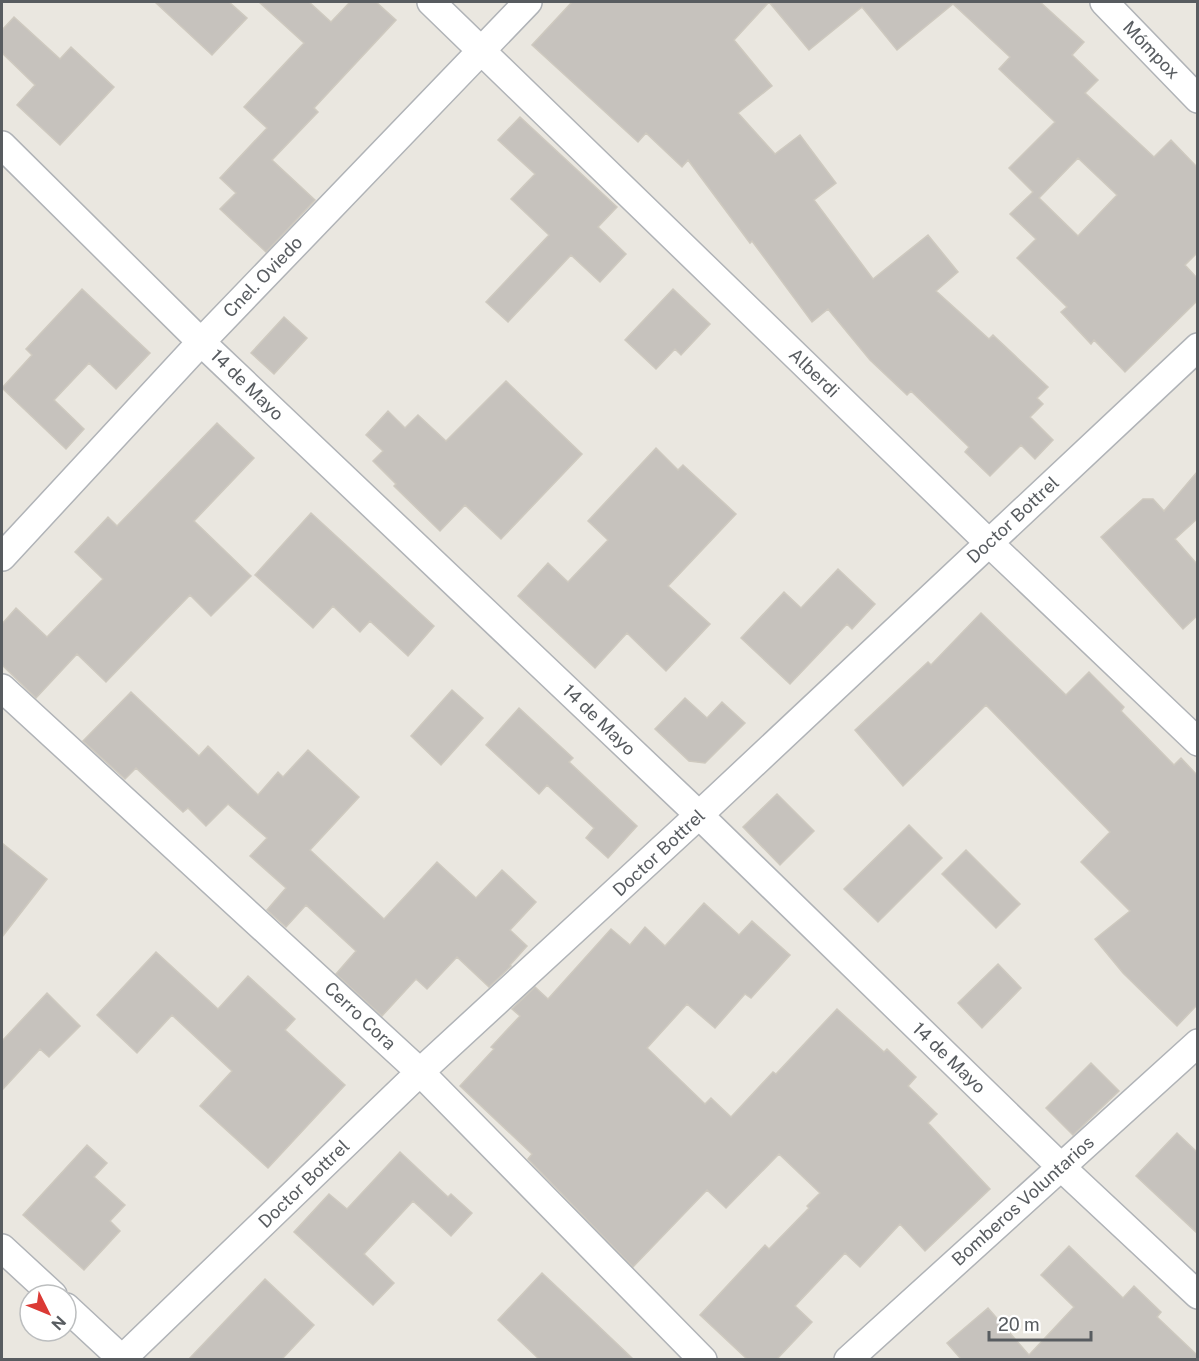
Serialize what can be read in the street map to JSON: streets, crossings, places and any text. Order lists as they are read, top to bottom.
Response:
{
  "streets": {
    "street": [
      "Mómpox",
      "Cnel. Oviedo",
      "Alberdi",
      "14 de Mayo",
      "Doctor Bottrel",
      "Cerro Cora",
      "Bomberos Voluntarios"
    ]
  },
  "crossings": [
    ["Cnel. Oviedo", "Alberdi"],
    ["Cnel. Oviedo", "14 de Mayo"],
    ["Alberdi", "Doctor Bottrel"],
    ["14 de Mayo", "Doctor Bottrel"],
    ["14 de Mayo", "Bomberos Voluntarios"],
    ["Doctor Bottrel", "Cerro Cora"]
  ],
  "scale_bar": "20 m",
  "north": "bottom right"
}
